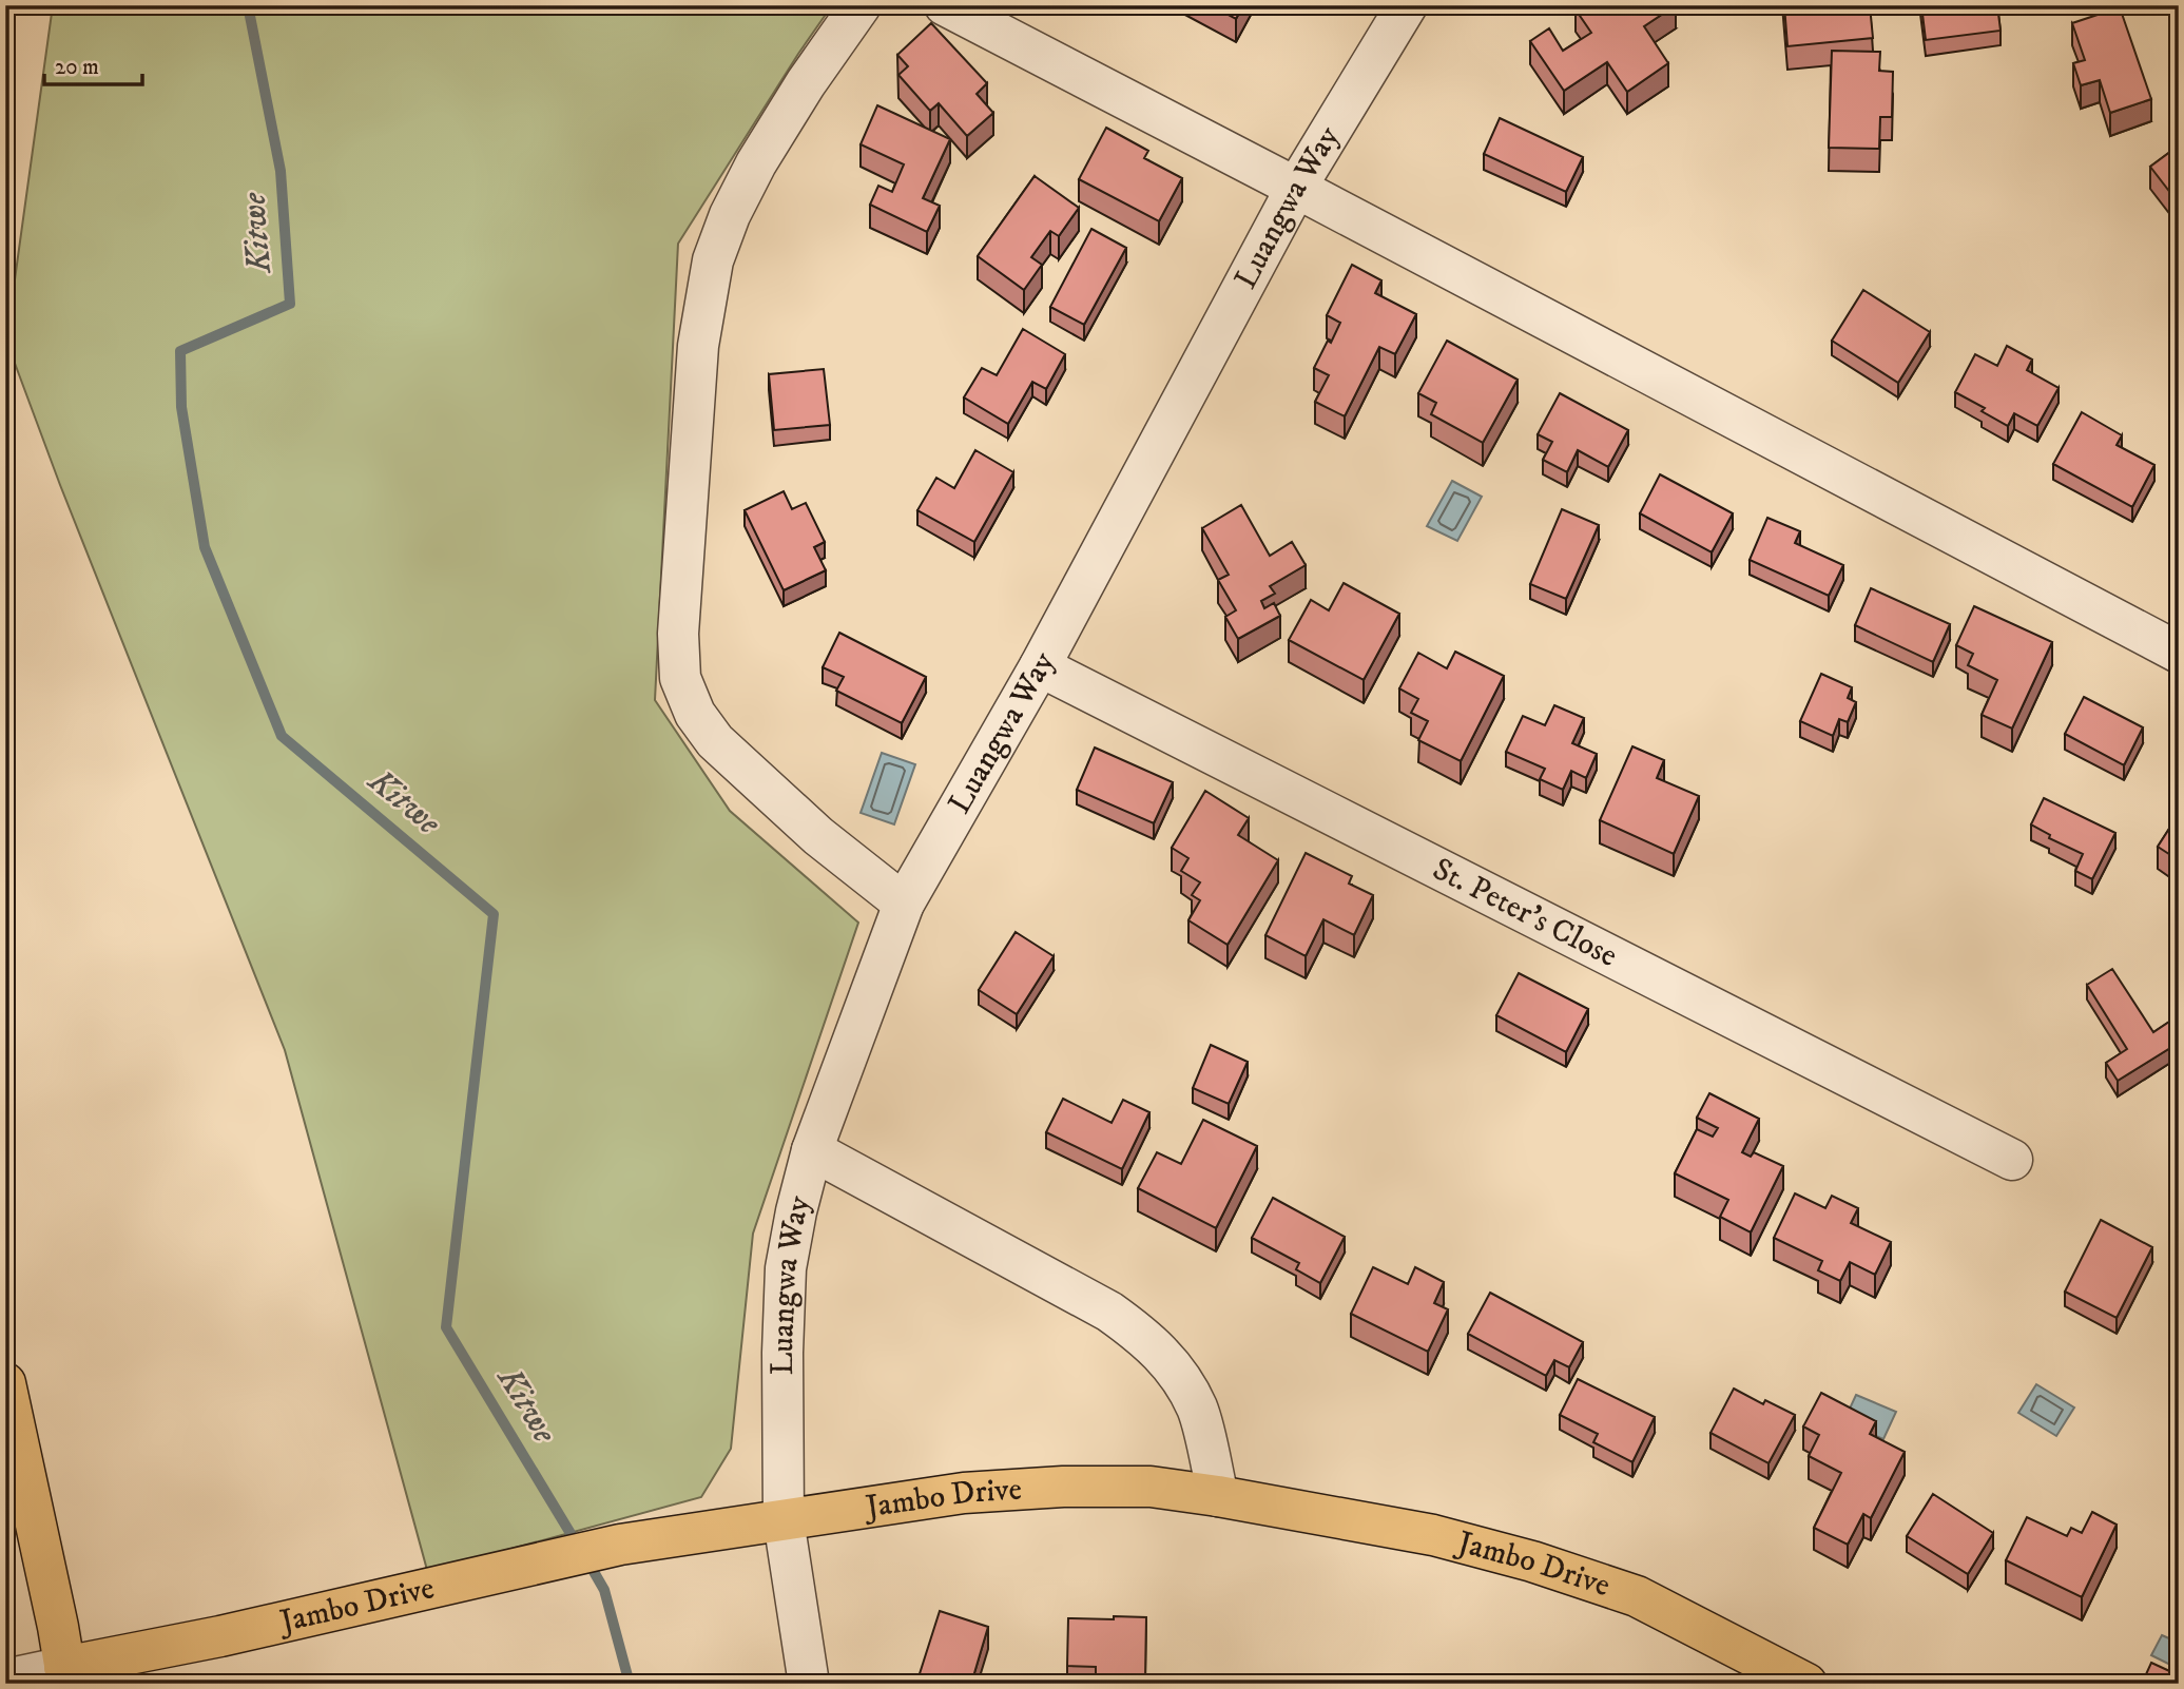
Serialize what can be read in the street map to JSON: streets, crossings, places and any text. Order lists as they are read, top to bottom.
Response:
{
  "streets": {
    "main road": ["Jambo Drive"],
    "street": ["Luangwa Way", "St. Peter's Close"]
  },
  "crossings": [
    ["Luangwa Way", "St. Peter's Close"],
    ["Luangwa Way", "Jambo Drive"]
  ],
  "water": ["Kitwe"],
  "scale_bar": "20 m"
}
